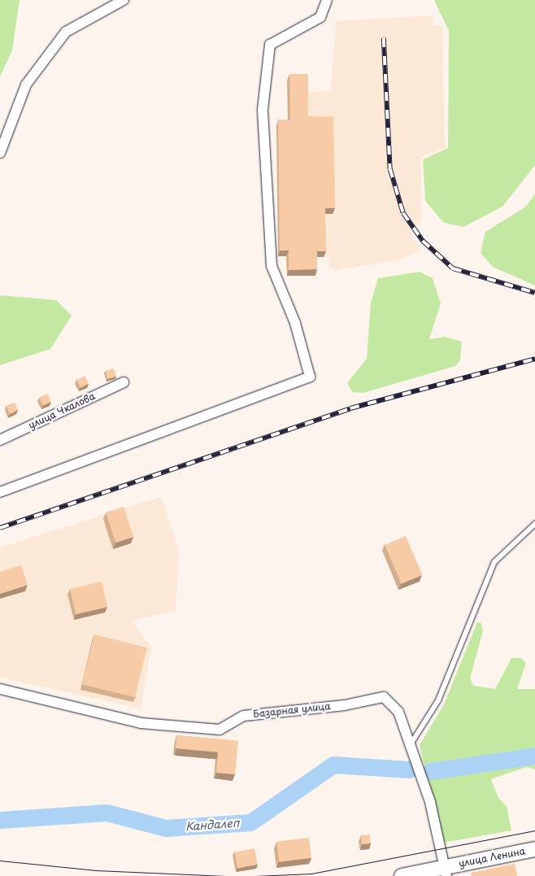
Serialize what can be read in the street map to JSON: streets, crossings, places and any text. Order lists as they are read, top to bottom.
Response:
{
  "streets": {
    "main road": ["улица Ленина"],
    "street": ["улица Чкалова", "Базарная улица"]
  },
  "crossings": [
    ["Базарная улица", "улица Ленина"]
  ],
  "water": ["Кандалеп"]
}
